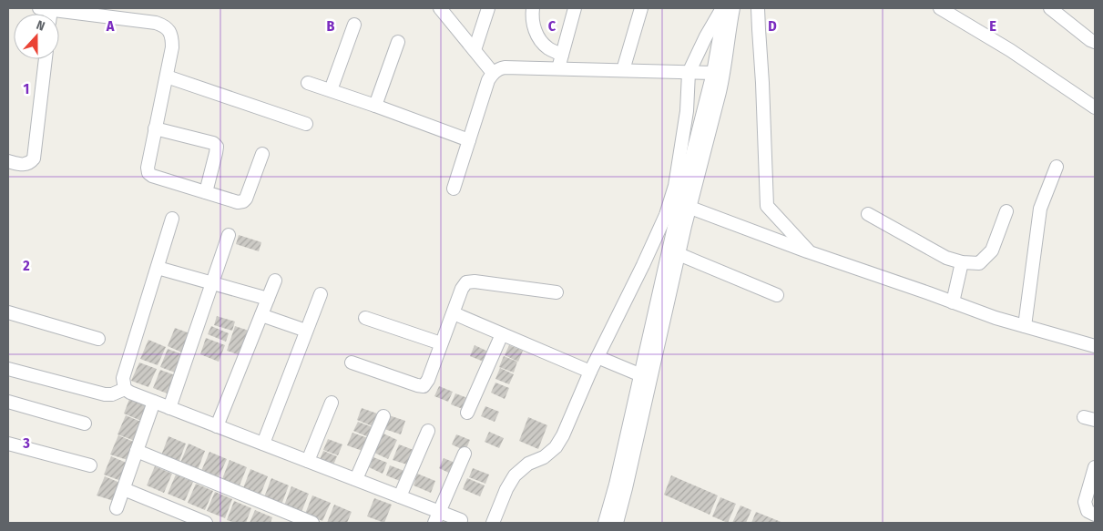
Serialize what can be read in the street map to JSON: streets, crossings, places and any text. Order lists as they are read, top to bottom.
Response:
{
  "north": "top",
  "grid": {
    "columns": [
      "A",
      "B",
      "C",
      "D",
      "E"
    ],
    "rows": ["1", "2", "3"]
  }
}
